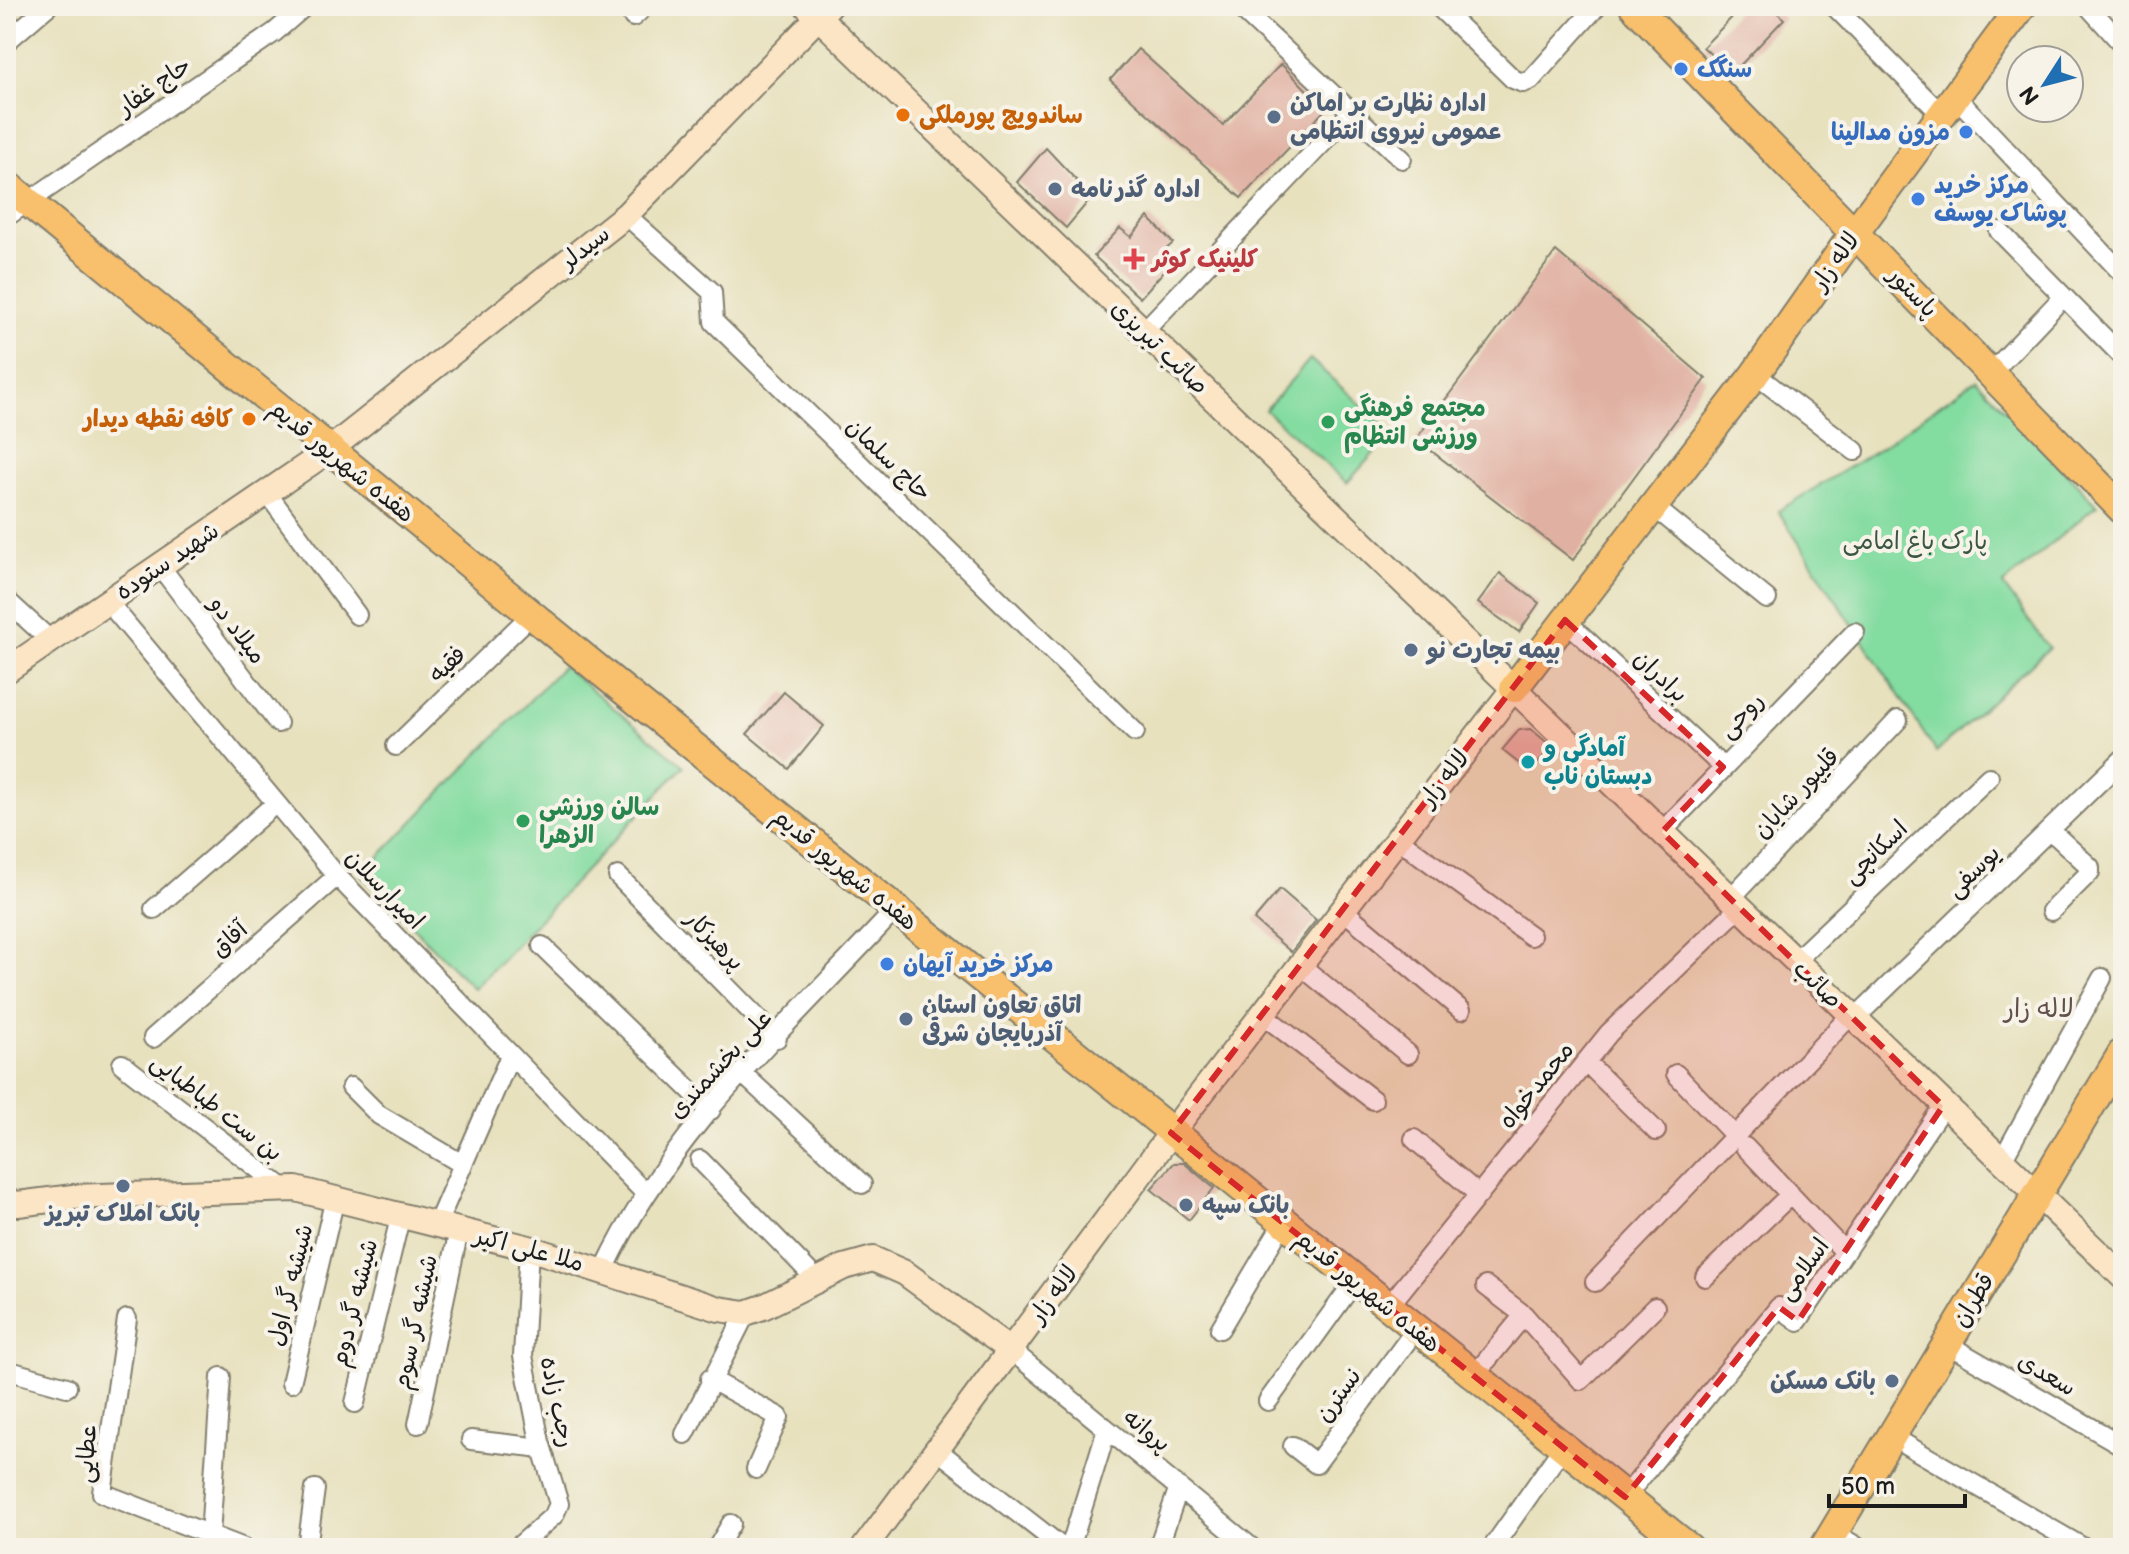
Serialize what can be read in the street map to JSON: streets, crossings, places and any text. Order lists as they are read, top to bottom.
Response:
{
  "streets": {
    "main road": [
      "سیدلر",
      "لاله زار",
      "پاستور",
      "صائب تبریزی",
      "هفده شهریور قدیم",
      "شهید ستوده",
      "صائب",
      "ملا علی اکبر",
      "قطران"
    ],
    "street": [
      "حاج غفار",
      "حاج سلمان",
      "میلاد دو",
      "فقیه",
      "برادران",
      "روحی",
      "قلیپور شایان",
      "اسکانچی",
      "یوسفی",
      "امیرارسلان",
      "آفاق",
      "پرهیزکار",
      "علی بخشمندی",
      "محمدخواه",
      "بن ست طباطبایی",
      "اسلامی",
      "شیشه گر اول",
      "شیشه گر دوم",
      "شیشه گر سوم",
      "سعدی",
      "نسترن",
      "رجب زاده",
      "پروانه",
      "عطایی"
    ]
  },
  "crossings": [
    ["حاج غفار", "هفده شهریور قدیم"],
    ["سیدلر", "صائب تبریزی"],
    ["سیدلر", "حاج سلمان"],
    ["سیدلر", "هفده شهریور قدیم"],
    ["سیدلر", "شهید ستوده"],
    ["لاله زار", "پاستور"],
    ["لاله زار", "صائب تبریزی"],
    ["لاله زار", "هفده شهریور قدیم"],
    ["لاله زار", "برادران"],
    ["لاله زار", "صائب"],
    ["لاله زار", "پروانه"],
    ["صائب تبریزی", "صائب"],
    ["هفده شهریور قدیم", "شهید ستوده"],
    ["هفده شهریور قدیم", "فقیه"],
    ["هفده شهریور قدیم", "علی بخشمندی"],
    ["هفده شهریور قدیم", "محمدخواه"],
    ["هفده شهریور قدیم", "اسلامی"],
    ["هفده شهریور قدیم", "نسترن"],
    ["شهید ستوده", "میلاد دو"],
    ["شهید ستوده", "امیرارسلان"],
    ["برادران", "روحی"],
    ["روحی", "صائب"],
    ["قلیپور شایان", "صائب"],
    ["قلیپور شایان", "محمدخواه"],
    ["اسکانچی", "صائب"],
    ["یوسفی", "صائب"],
    ["امیرارسلان", "آفاق"],
    ["امیرارسلان", "علی بخشمندی"],
    ["امیرارسلان", "شیشه گر سوم"],
    ["پرهیزکار", "علی بخشمندی"],
    ["صائب", "محمدخواه"],
    ["صائب", "اسلامی"],
    ["صائب", "قطران"],
    ["علی بخشمندی", "ملا علی اکبر"],
    ["بن ست طباطبایی", "ملا علی اکبر"],
    ["ملا علی اکبر", "شیشه گر اول"],
    ["ملا علی اکبر", "شیشه گر دوم"],
    ["ملا علی اکبر", "شیشه گر سوم"],
    ["ملا علی اکبر", "رجب زاده"],
    ["قطران", "سعدی"]
  ],
  "districts": ["لاله زار"],
  "parks": ["پارک باغ امامی"],
  "places": {
    "other": [
      "سنگک",
      "ساندویچ پورملکی",
      "اداره نظارت بر اماکن عمومی نیروی انتظامی",
      "مزون مدالینا",
      "اداره گذرنامه",
      "مرکز خرید پوشاک یوسف",
      "کافه نقطه دیدار",
      "مجتمع فرهنگی ورزشی انتظام",
      "بیمه تجارت نو",
      "آمادگی و دبستان ناب",
      "سالن ورزشی الزهرا",
      "مرکز خرید آیهان",
      "اتاق تعاون استان آذربایجان شرقی",
      "بانک املاک تبریز",
      "بانک سپه",
      "بانک مسکن"
    ],
    "health": ["کلینیک کوثر"]
  },
  "scale_bar": "50 m",
  "north": "bottom left"
}
